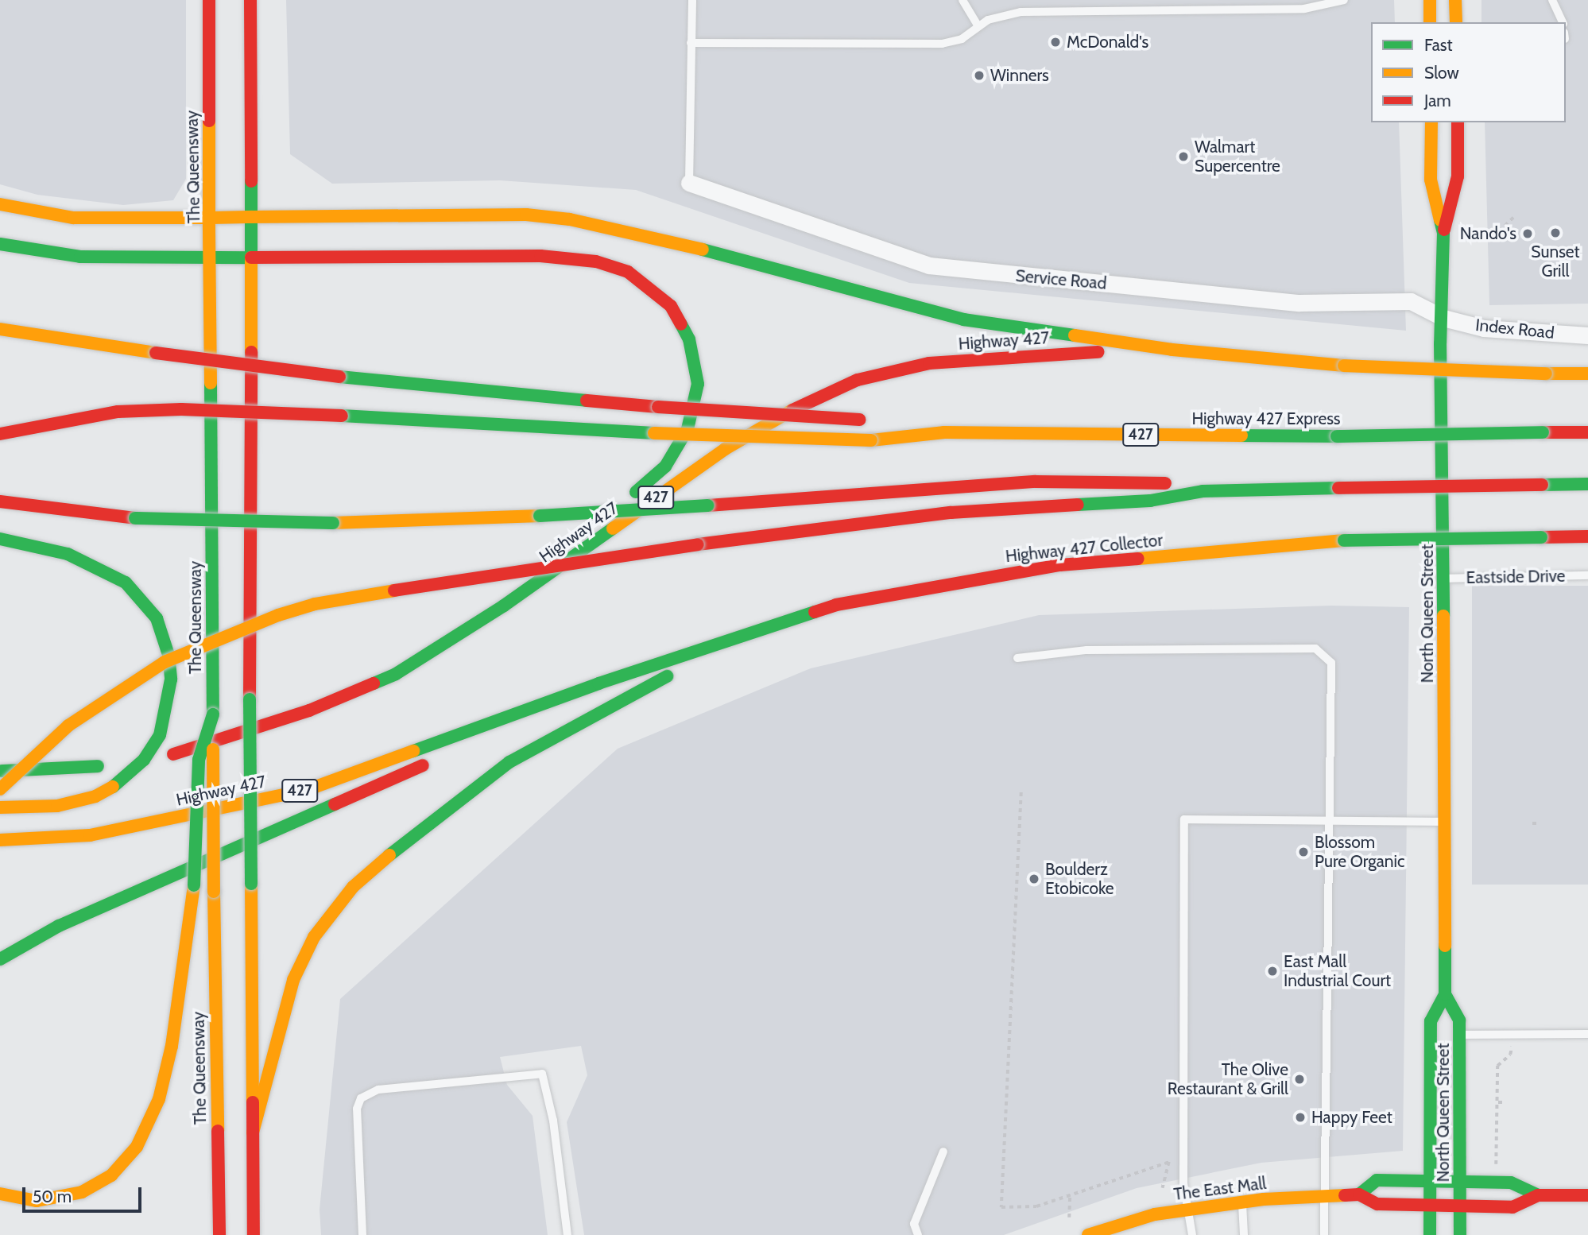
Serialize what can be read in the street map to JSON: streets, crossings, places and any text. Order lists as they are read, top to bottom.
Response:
{
  "streets": {
    "main road": [
      "The Queensway",
      "Highway 427",
      "Highway 427 Express",
      "427",
      "Highway 427 Collector",
      "North Queen Street",
      "The East Mall"
    ],
    "street": ["Service Road", "Index Road"],
    "lane": ["Eastside Drive"]
  },
  "crossings": [
    ["Service Road", "Index Road"],
    ["Service Road", "North Queen Street"],
    ["Index Road", "North Queen Street"],
    ["Highway 427", "427"],
    ["Highway 427", "Highway 427 Collector"],
    ["Eastside Drive", "North Queen Street"],
    ["North Queen Street", "The East Mall"]
  ],
  "places": [
    "McDonald's",
    "Winners",
    "Walmart Supercentre",
    "Sunset Grill",
    "Nando's",
    "Blossom Pure Organic",
    "Boulderz Etobicoke",
    "East Mall Industrial Court",
    "The Olive Restaurant & Grill",
    "Happy Feet"
  ],
  "legend": ["Fast", "Slow", "Jam"],
  "scale_bar": "50 m"
}
